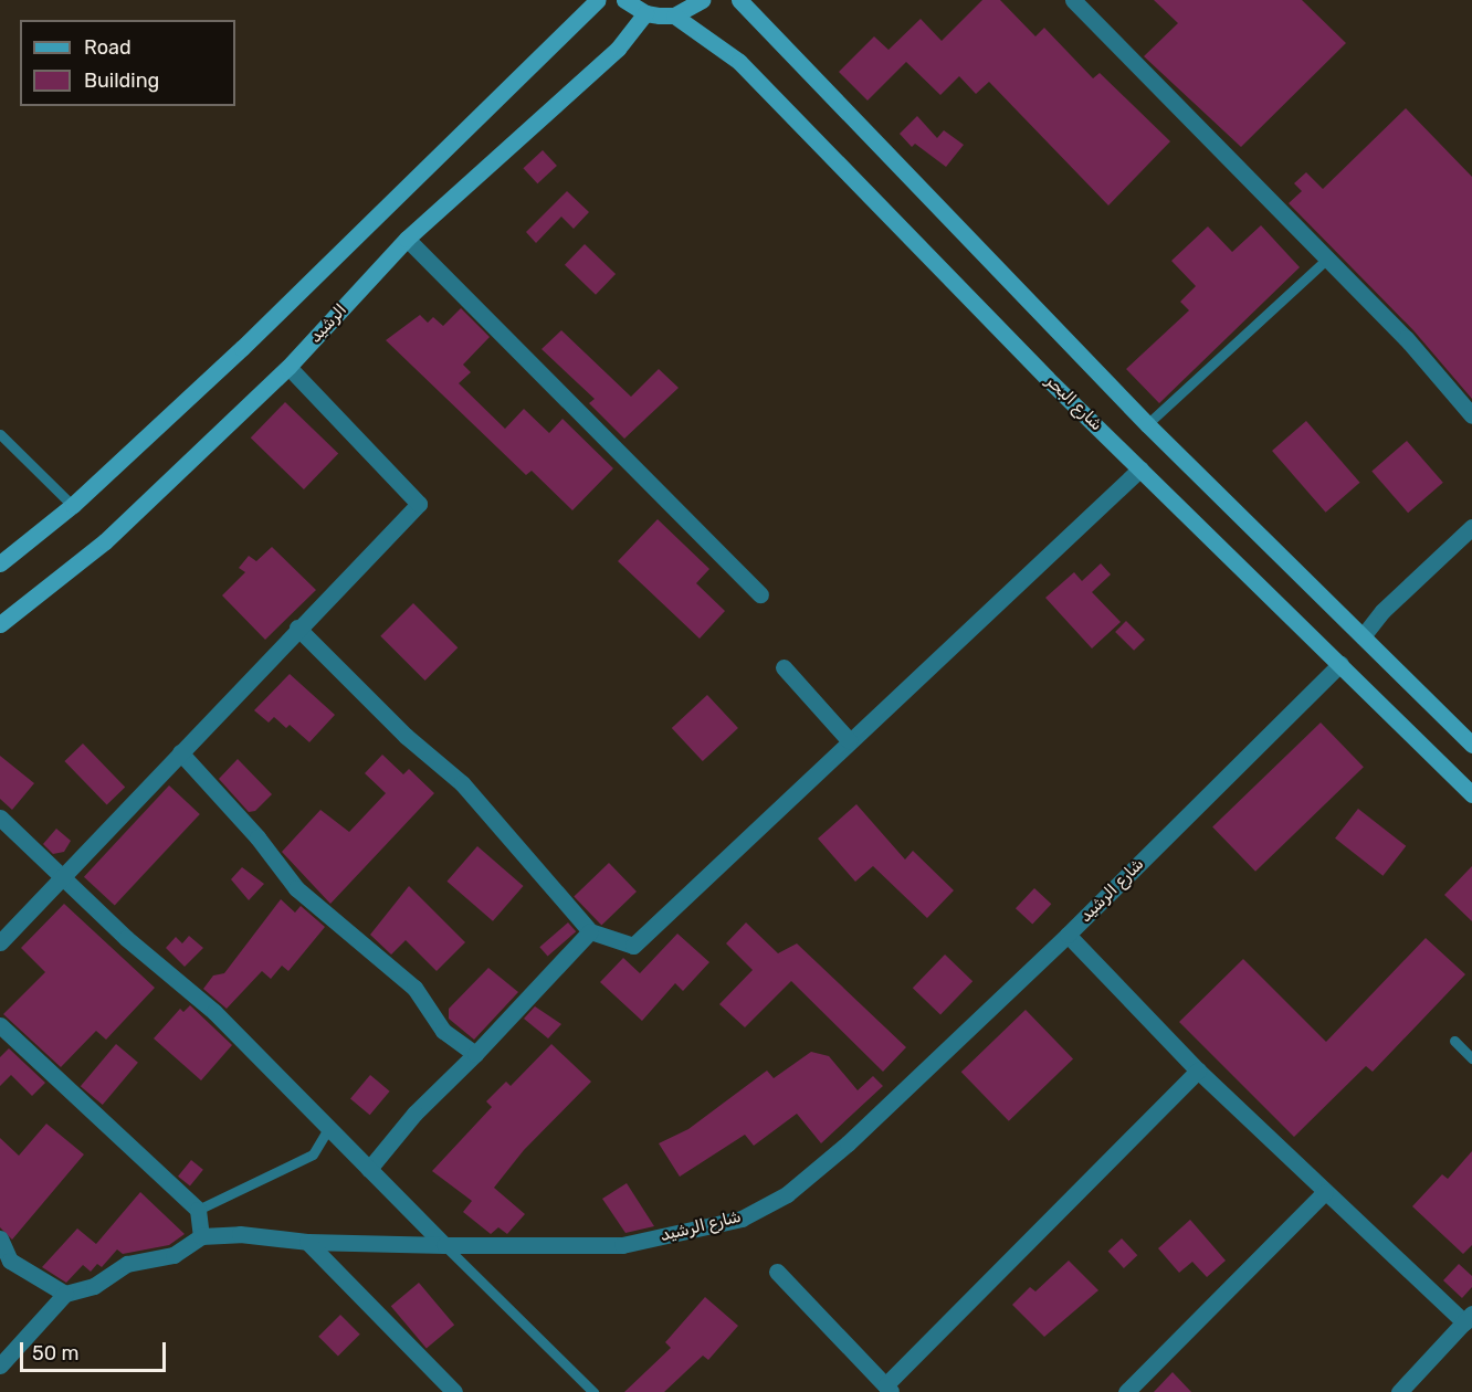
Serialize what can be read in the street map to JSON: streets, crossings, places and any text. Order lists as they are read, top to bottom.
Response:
{
  "streets": {
    "main road": ["الرشيد", "شارع البحر"],
    "street": ["شارع الرشيد"]
  },
  "crossings": [
    ["شارع البحر", "شارع الرشيد"]
  ],
  "legend": ["Road", "Building"],
  "scale_bar": "50 m"
}
